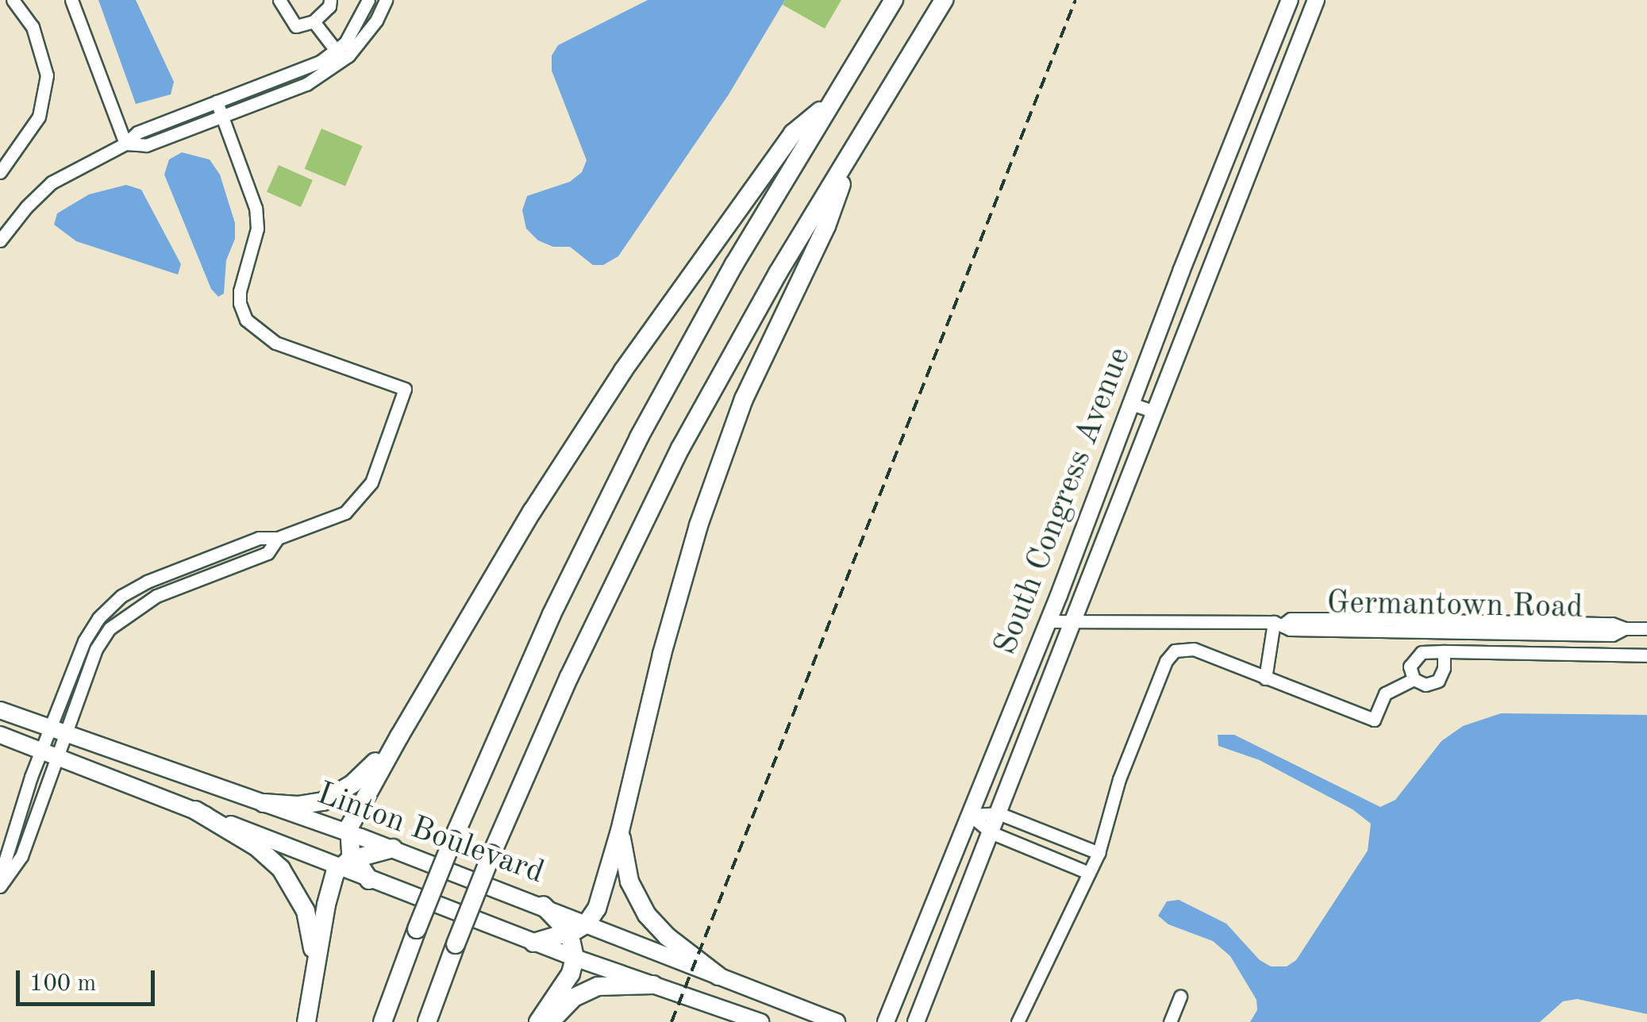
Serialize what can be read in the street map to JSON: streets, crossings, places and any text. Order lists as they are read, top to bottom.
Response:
{
  "streets": {
    "main road": ["South Congress Avenue", "Linton Boulevard"],
    "street": ["Germantown Road"]
  },
  "crossings": [
    ["South Congress Avenue", "Germantown Road"]
  ],
  "scale_bar": "100 m"
}
